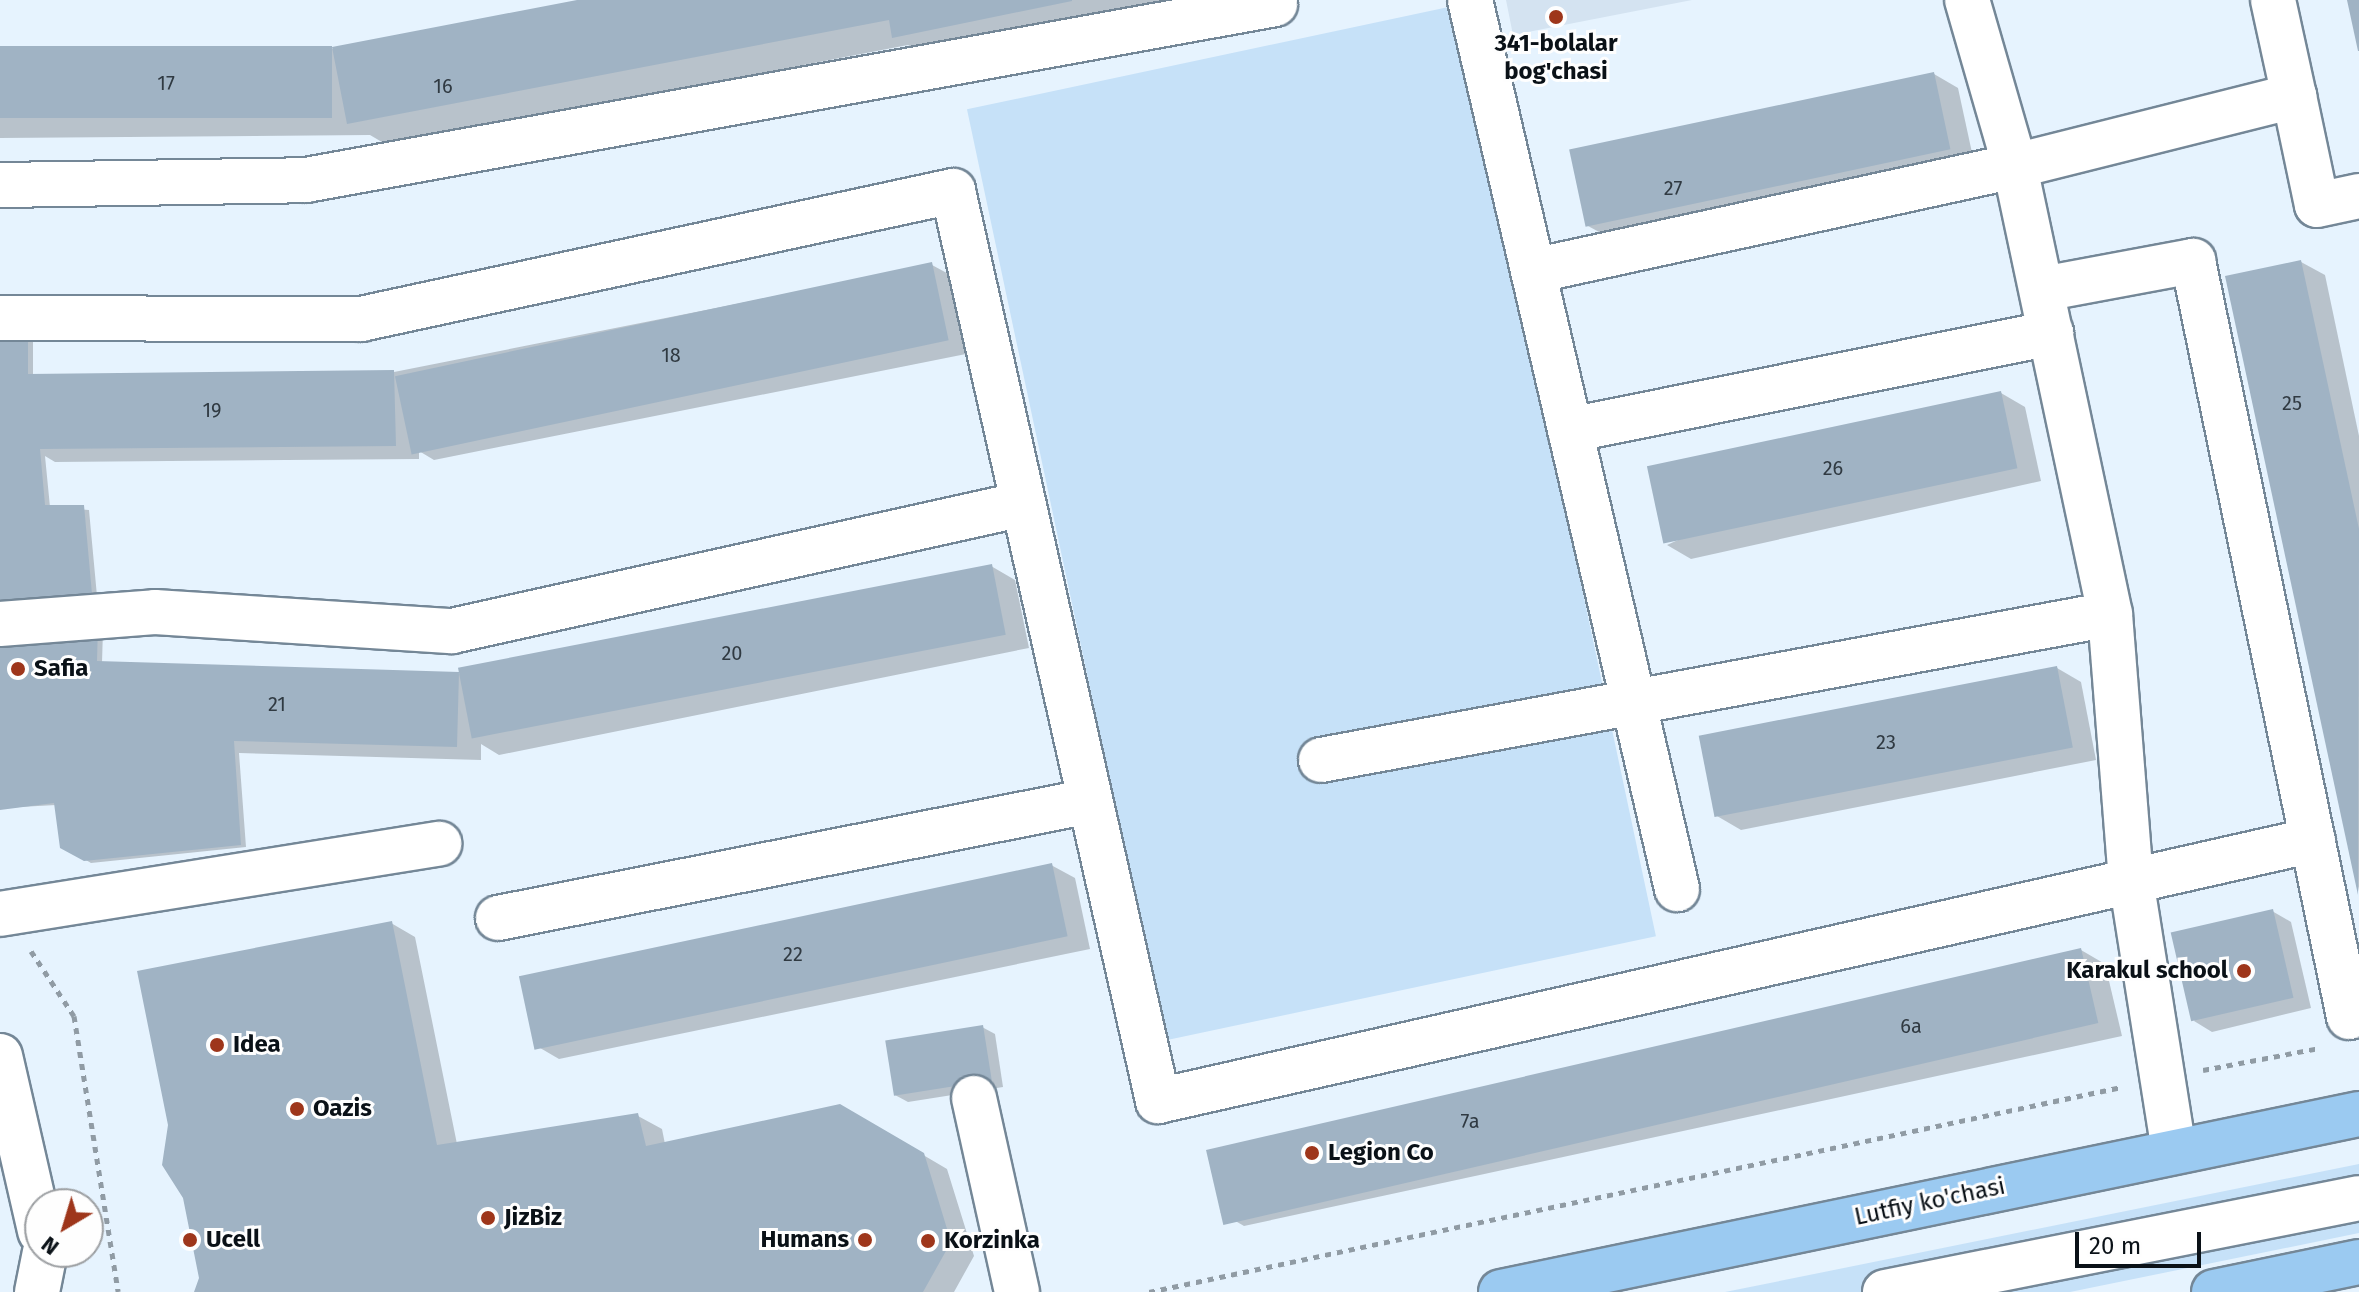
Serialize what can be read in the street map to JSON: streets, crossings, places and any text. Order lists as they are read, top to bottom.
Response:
{
  "streets": {
    "main road": ["Lutfiy ko'chasi"]
  },
  "places": [
    "341-bolalar bog'chasi",
    "Safia",
    "Karakul school",
    "Idea",
    "Oazis",
    "Legion Co",
    "JizBiz",
    "Ucell",
    "Humans",
    "Korzinka"
  ],
  "house_numbers": [
    "17",
    "16",
    "27",
    "18",
    "25",
    "19",
    "26",
    "20",
    "21",
    "23",
    "22",
    "6а",
    "7а"
  ],
  "scale_bar": "20 m",
  "north": "bottom left"
}
